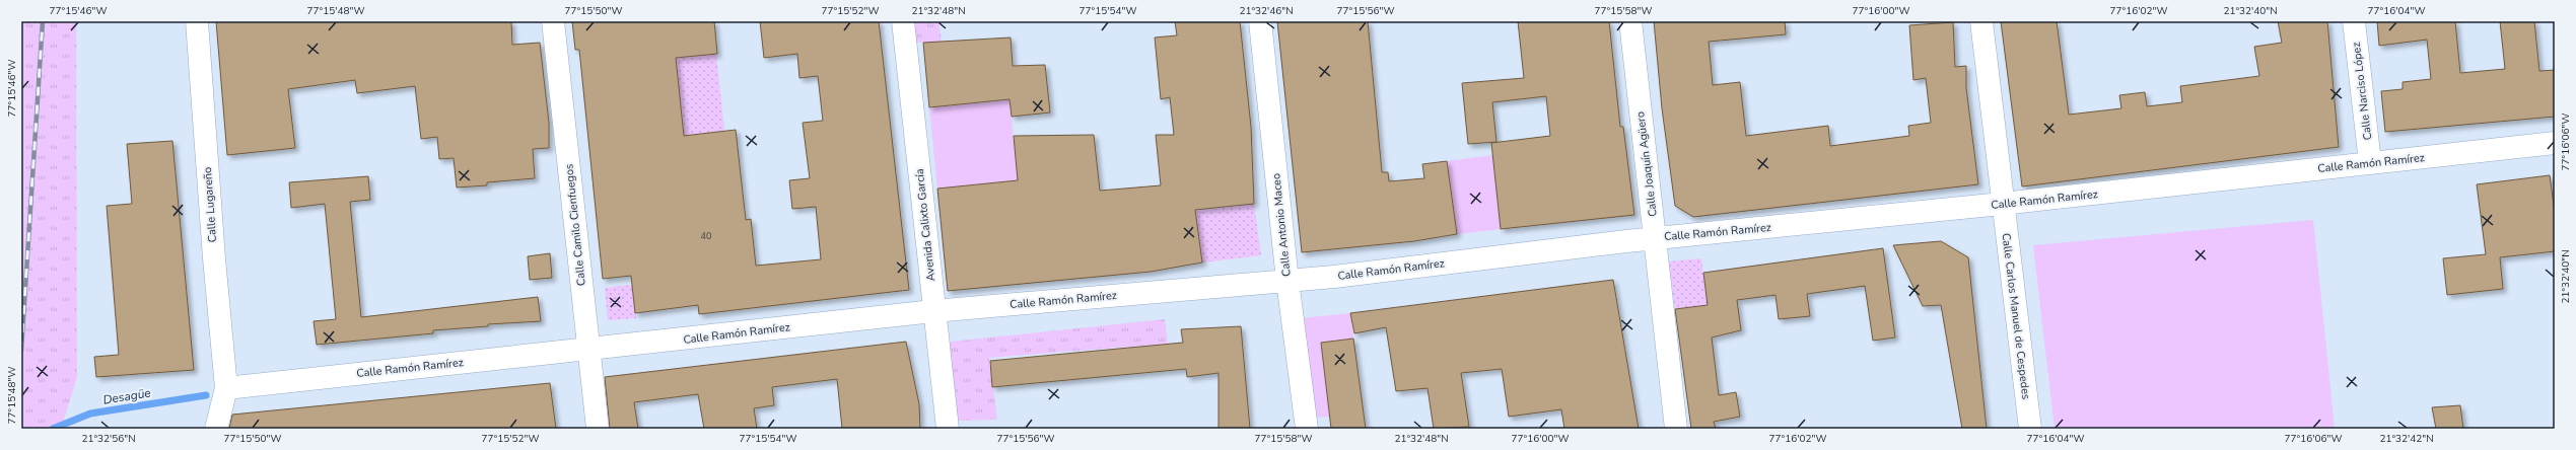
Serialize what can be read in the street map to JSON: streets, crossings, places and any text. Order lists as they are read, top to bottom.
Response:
{
  "streets": {
    "street": [
      "Calle Narciso López",
      "Calle Ramón Ramírez",
      "Calle Joaquín Agüero",
      "Calle Lugareño",
      "Calle Camilo Cienfuegos",
      "Avenida Calixto García",
      "Calle Antonio Maceo",
      "Calle Carlos Manuel de Cespedes"
    ]
  },
  "crossings": [
    ["Calle Narciso López", "Calle Ramón Ramírez"],
    ["Calle Ramón Ramírez", "Calle Joaquín Agüero"],
    ["Calle Ramón Ramírez", "Calle Lugareño"],
    ["Calle Ramón Ramírez", "Calle Camilo Cienfuegos"],
    ["Calle Ramón Ramírez", "Avenida Calixto García"],
    ["Calle Ramón Ramírez", "Calle Antonio Maceo"],
    ["Calle Ramón Ramírez", "Calle Carlos Manuel de Cespedes"]
  ],
  "water": ["Desagüe"],
  "house_numbers": ["40"],
  "coordinates": [
    "77°15'46\"W",
    "77°15'48\"W",
    "77°15'50\"W",
    "77°15'52\"W",
    "21°32'48\"N",
    "77°15'54\"W",
    "21°32'46\"N",
    "77°15'56\"W",
    "77°15'58\"W",
    "77°16'00\"W",
    "77°16'02\"W",
    "21°32'40\"N",
    "77°16'04\"W",
    "77°16'06\"W",
    "21°32'56\"N",
    "21°32'42\"N"
  ]
}
